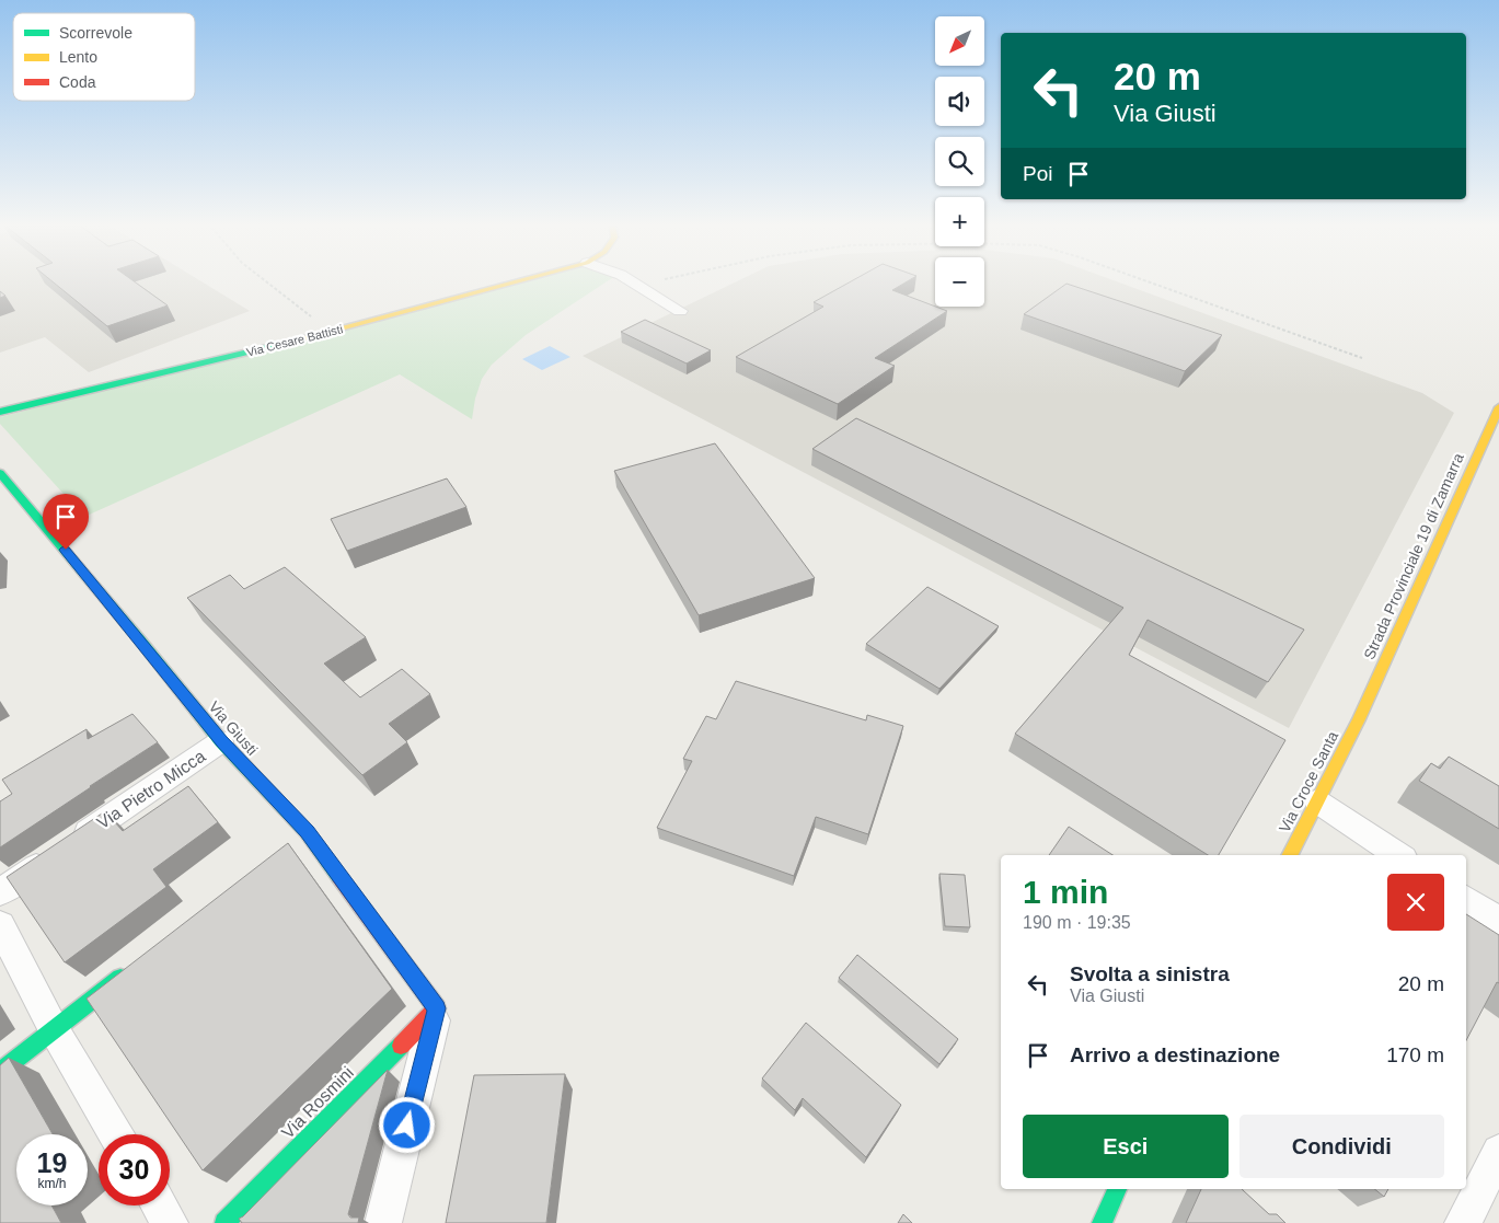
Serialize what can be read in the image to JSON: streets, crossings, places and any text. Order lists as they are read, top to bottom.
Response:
{
  "streets": {
    "street": [
      "Via Cesare Battisti",
      "Strada Provinciale 19 di Zamarra",
      "Via Giusti",
      "Via Croce Santa",
      "Via Pietro Micca",
      "Via Rosmini"
    ]
  },
  "crossings": [
    ["Strada Provinciale 19 di Zamarra", "Via Croce Santa"],
    ["Via Giusti", "Via Pietro Micca"],
    ["Via Giusti", "Via Rosmini"]
  ],
  "legend": ["Scorrevole", "Lento", "Coda"],
  "north": "bottom left",
  "page": {
    "map_buttons": ["+", "−"],
    "turn": ["20 m", "Via Giusti"],
    "then": "Poi",
    "heading": ["1 min", "190 m · 19:35"],
    "list": [
      {
        "name": "Svolta a sinistra",
        "note": "Via Giusti",
        "value": "20 m"
      },
      {
        "name": "Arrivo a destinazione",
        "value": "170 m"
      }
    ],
    "buttons": ["Esci", "Condividi"],
    "speed": "19 km/h",
    "limit": "30"
  }
}
